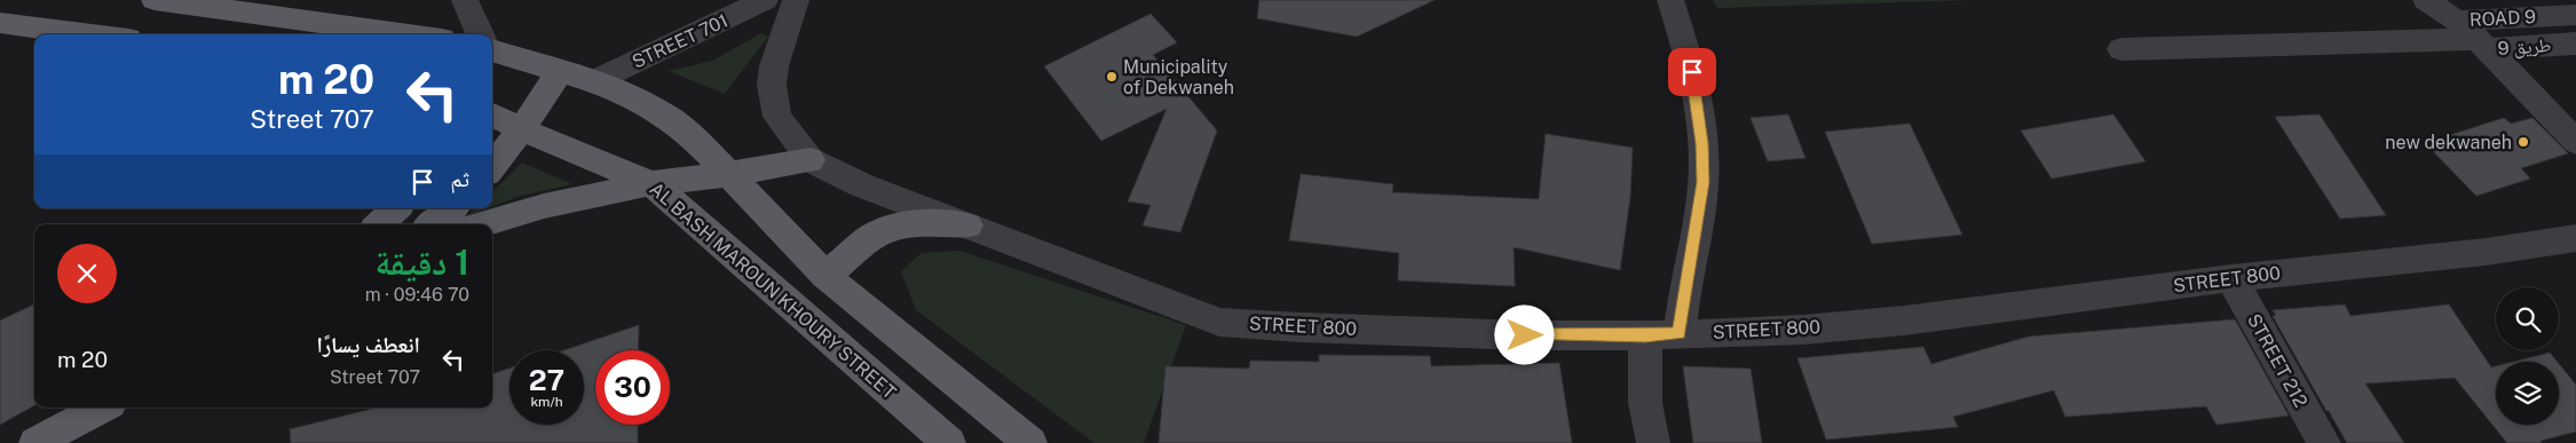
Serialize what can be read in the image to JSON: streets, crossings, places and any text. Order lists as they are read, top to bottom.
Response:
{
  "streets": {
    "main road": ["AL BASH MAROUN KHOURY STREET"],
    "street": [
      "ROAD 9",
      "STREET 701",
      "9 طريق",
      "STREET 800",
      "STREET 212"
    ]
  },
  "crossings": [
    ["ROAD 9", "9 طريق"],
    ["STREET 800", "STREET 212"]
  ],
  "places": ["Municipality of Dekwaneh", "new dekwaneh"],
  "page": {
    "turn": ["20 m", "Street 707"],
    "then": "ثم",
    "heading": ["1 دقيقة", "70 m · 09:46"],
    "list": [
      {
        "name": "انعطف يسارًا",
        "note": "Street 707",
        "value": "20 m"
      }
    ],
    "speed": "27 km/h",
    "limit": "30"
  }
}
